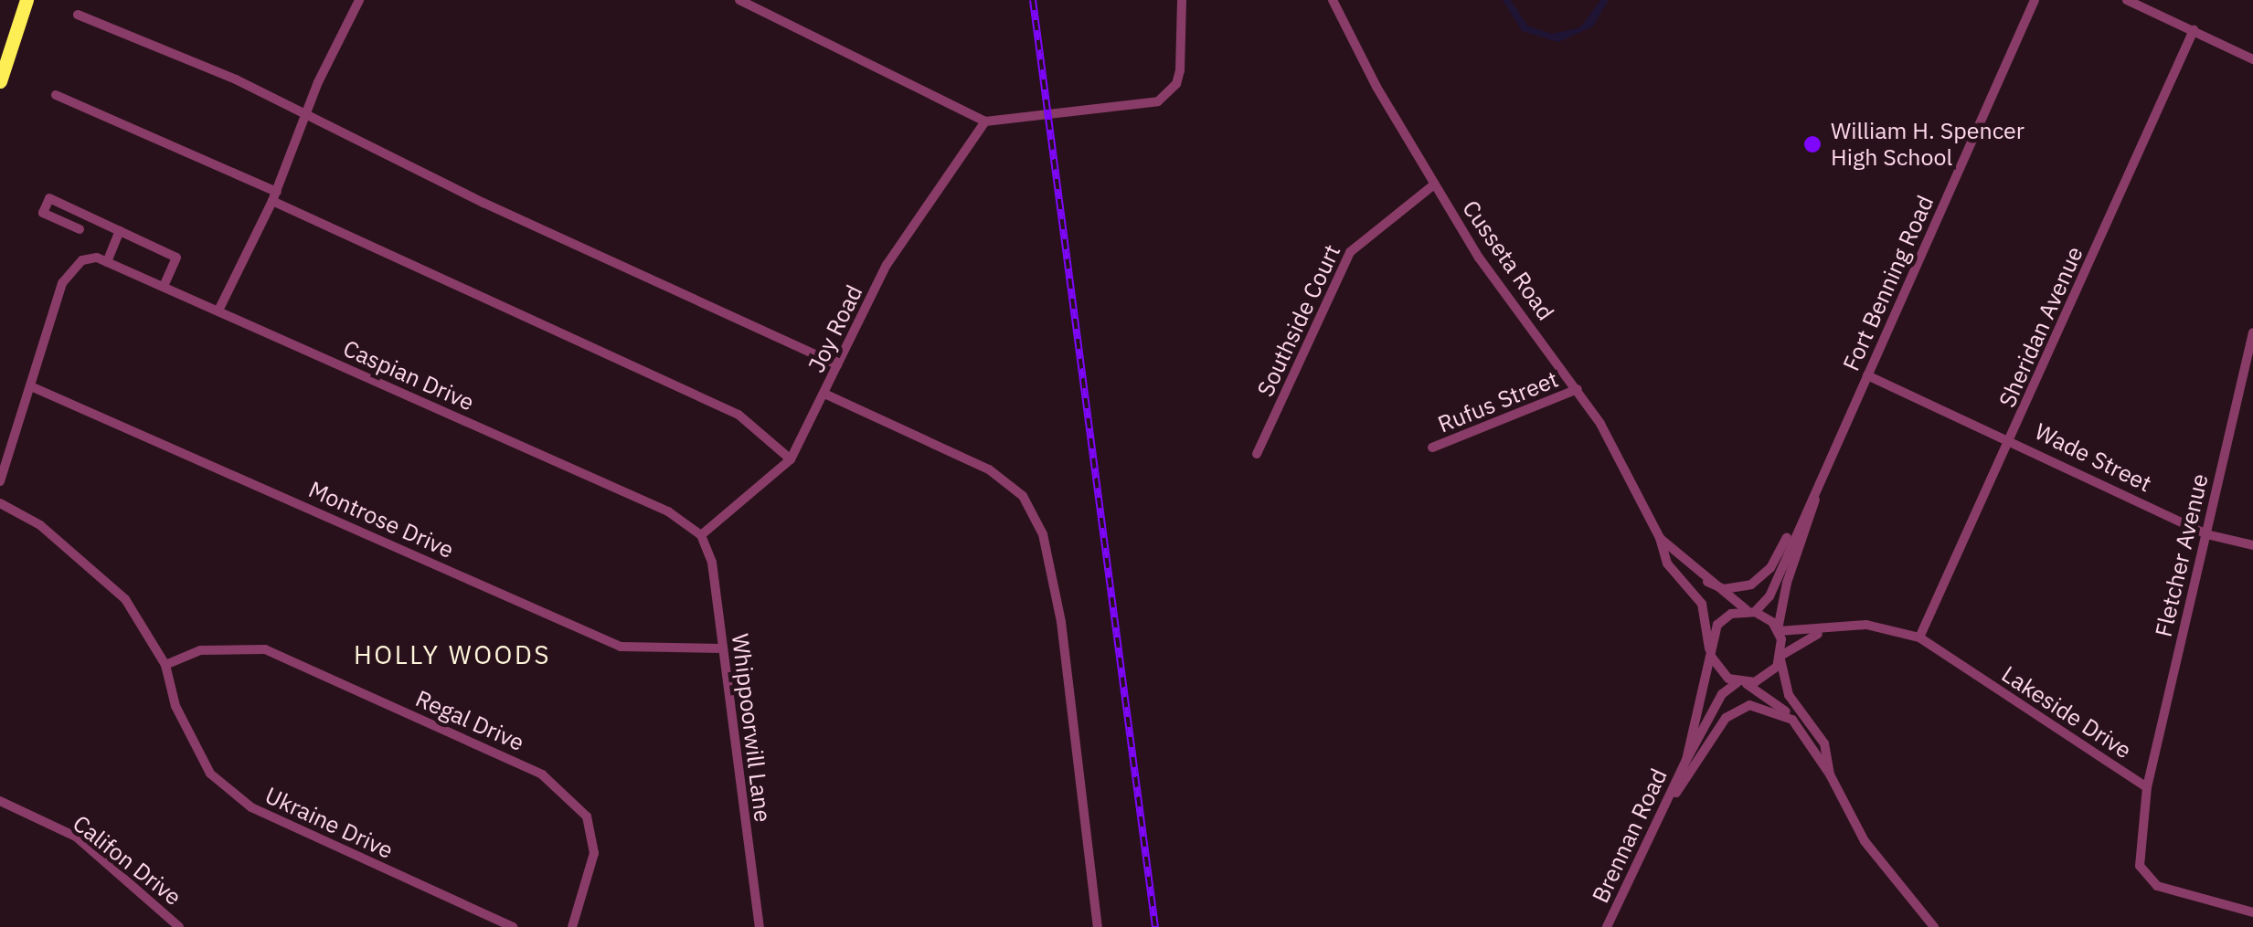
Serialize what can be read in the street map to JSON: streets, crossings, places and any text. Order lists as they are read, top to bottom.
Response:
{
  "streets": {
    "street": [
      "Cusseta Road",
      "Fort Benning Road",
      "Southside Court",
      "Sheridan Avenue",
      "Joy Road",
      "Caspian Drive",
      "Rufus Street",
      "Wade Street",
      "Montrose Drive",
      "Fletcher Avenue",
      "Lakeside Drive",
      "Regal Drive",
      "Whippoorwill Lane",
      "Ukraine Drive",
      "Brennan Road",
      "Califon Drive"
    ]
  },
  "crossings": [
    ["Cusseta Road", "Fort Benning Road"],
    ["Cusseta Road", "Southside Court"],
    ["Cusseta Road", "Rufus Street"],
    ["Cusseta Road", "Lakeside Drive"],
    ["Cusseta Road", "Brennan Road"],
    ["Fort Benning Road", "Wade Street"],
    ["Fort Benning Road", "Lakeside Drive"],
    ["Fort Benning Road", "Brennan Road"],
    ["Sheridan Avenue", "Wade Street"],
    ["Sheridan Avenue", "Lakeside Drive"],
    ["Joy Road", "Caspian Drive"],
    ["Joy Road", "Whippoorwill Lane"],
    ["Caspian Drive", "Whippoorwill Lane"],
    ["Wade Street", "Fletcher Avenue"],
    ["Montrose Drive", "Whippoorwill Lane"],
    ["Fletcher Avenue", "Lakeside Drive"],
    ["Lakeside Drive", "Brennan Road"],
    ["Regal Drive", "Ukraine Drive"]
  ],
  "districts": ["HOLLY WOODS"],
  "places": ["William H. Spencer High School"]
}
